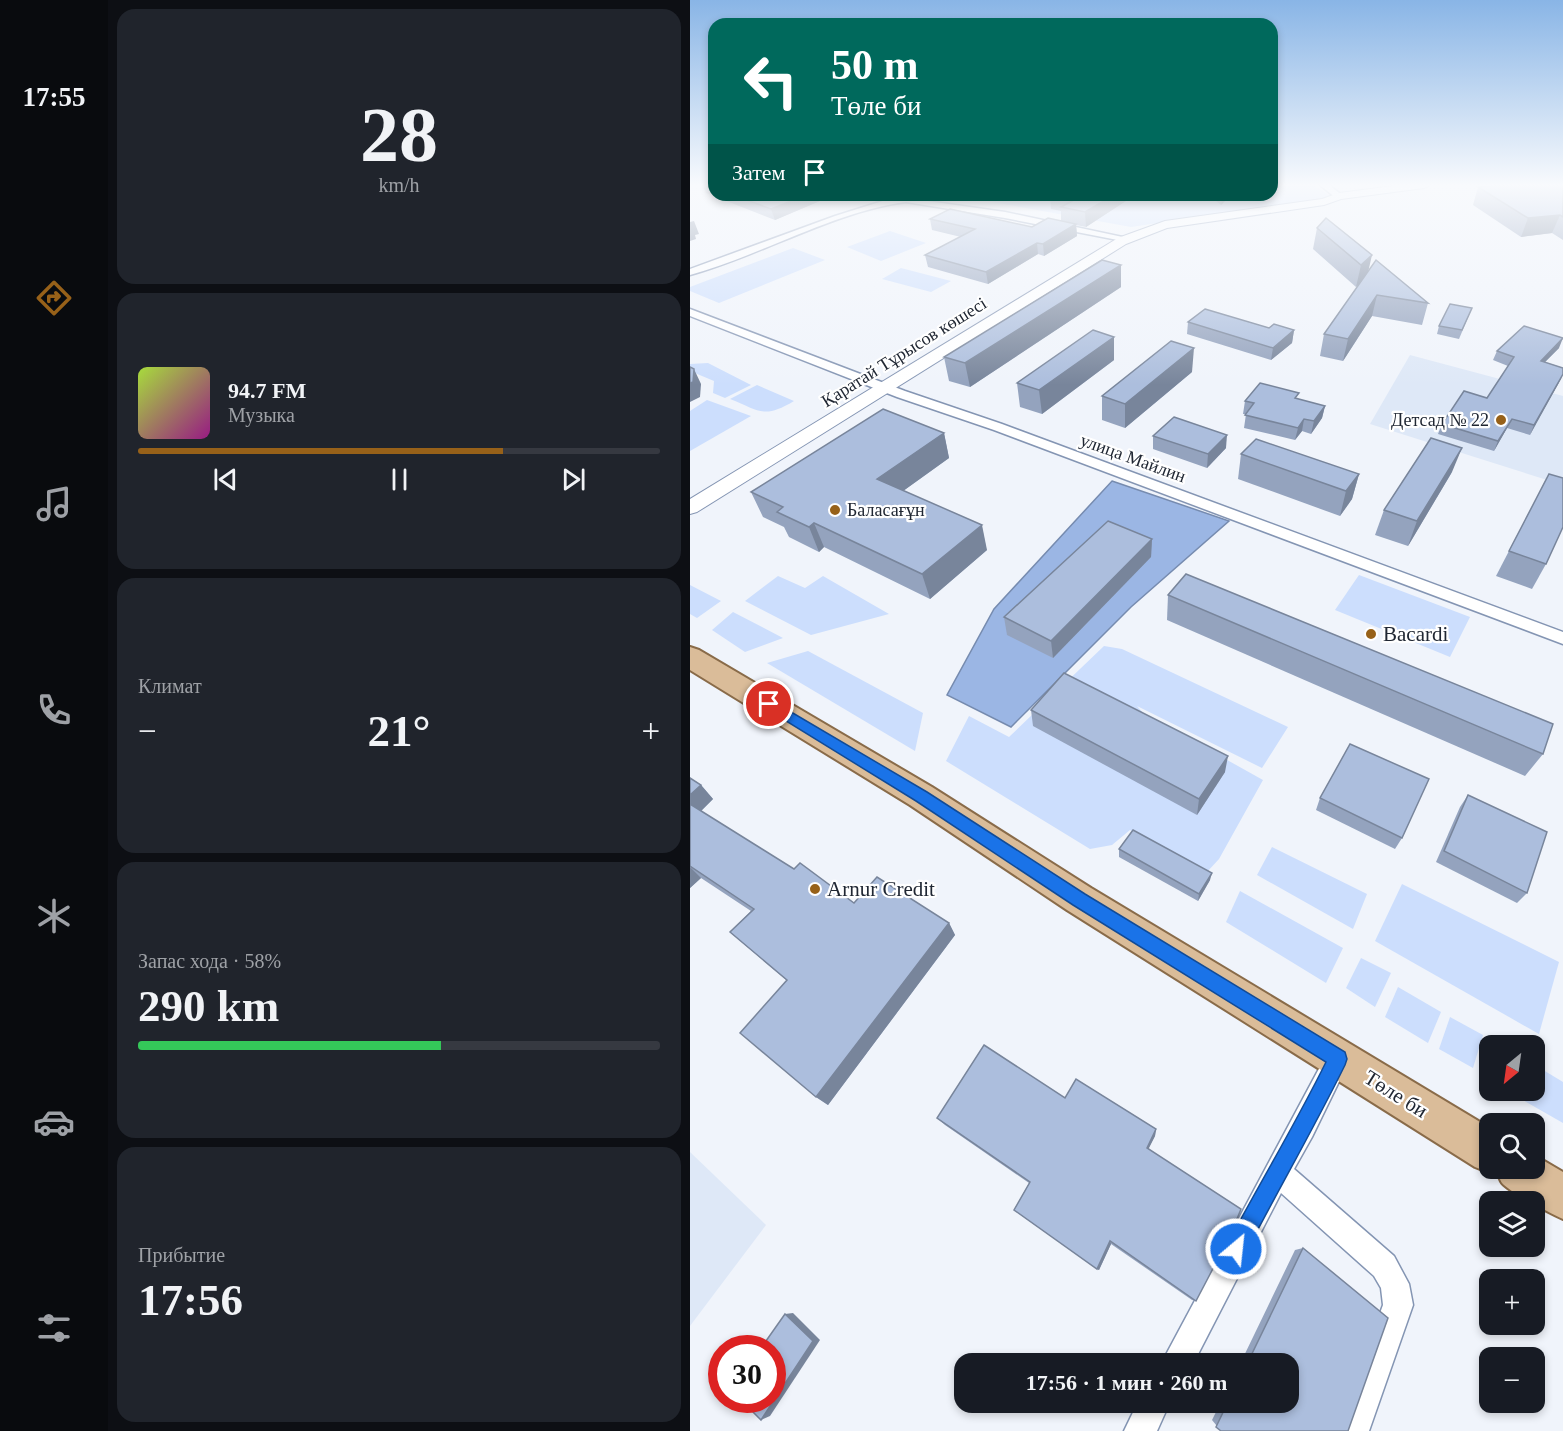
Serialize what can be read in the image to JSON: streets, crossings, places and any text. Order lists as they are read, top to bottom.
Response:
{
  "streets": {
    "main road": ["Қаратай Тұрысов көшесі", "Төле би"],
    "street": ["улица Майлин"]
  },
  "crossings": [
    ["Қаратай Тұрысов көшесі", "улица Майлин"]
  ],
  "places": [
    "Детсад № 22",
    "Баласағұн",
    "Bacardi",
    "Arnur Credit"
  ],
  "north": "bottom left",
  "page": {
    "tabs": "17:55",
    "tile": [
      ["28", "km/h"],
      "Климат",
      ["Запас хода · 58%", "290 km"],
      ["Прибытие", "17:56"]
    ],
    "turn": ["50 m", "Төле би"],
    "then": "Затем",
    "song": ["94.7 FM", "Музыка"],
    "heat": ["−", "21°", "+"],
    "map_buttons": ["+", "−"],
    "limit": "30",
    "trip": "17:56 · 1 мин · 260 m"
  }
}
